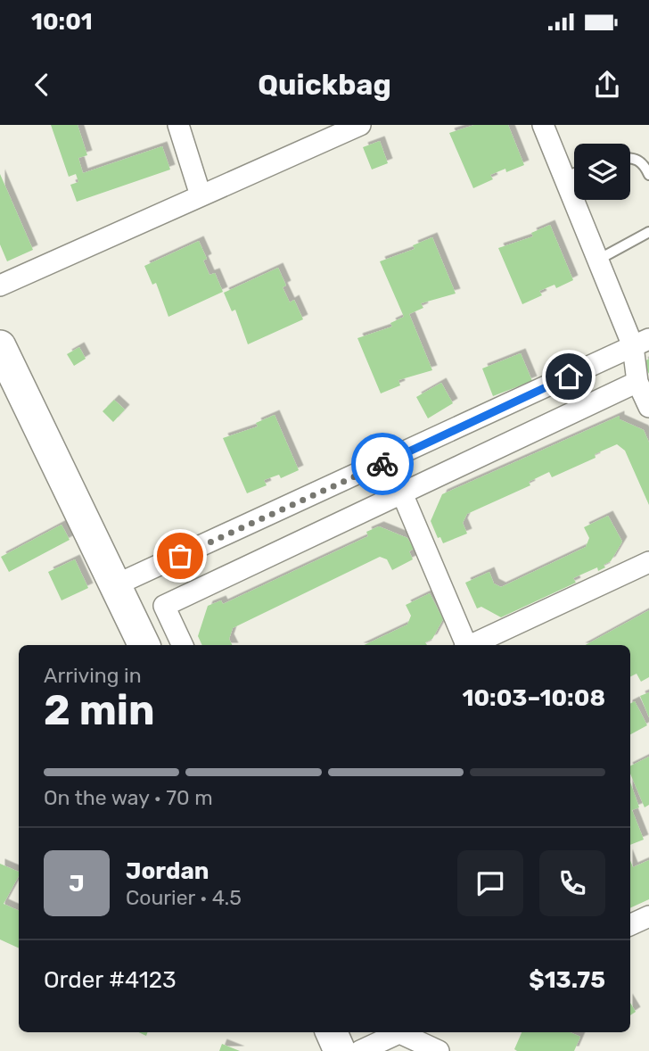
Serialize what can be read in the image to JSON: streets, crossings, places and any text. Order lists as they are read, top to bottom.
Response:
{
  "page": {
    "status": "10:01",
    "header": "Quickbag",
    "heading": ["2 min", "Arriving in", "10:03–10:08"],
    "panel": [
      "Jordan",
      "Courier · 4.5",
      "Order #4123",
      "$13.75"
    ],
    "bar": "On the way · 70 m",
    "round": "J"
  }
}
